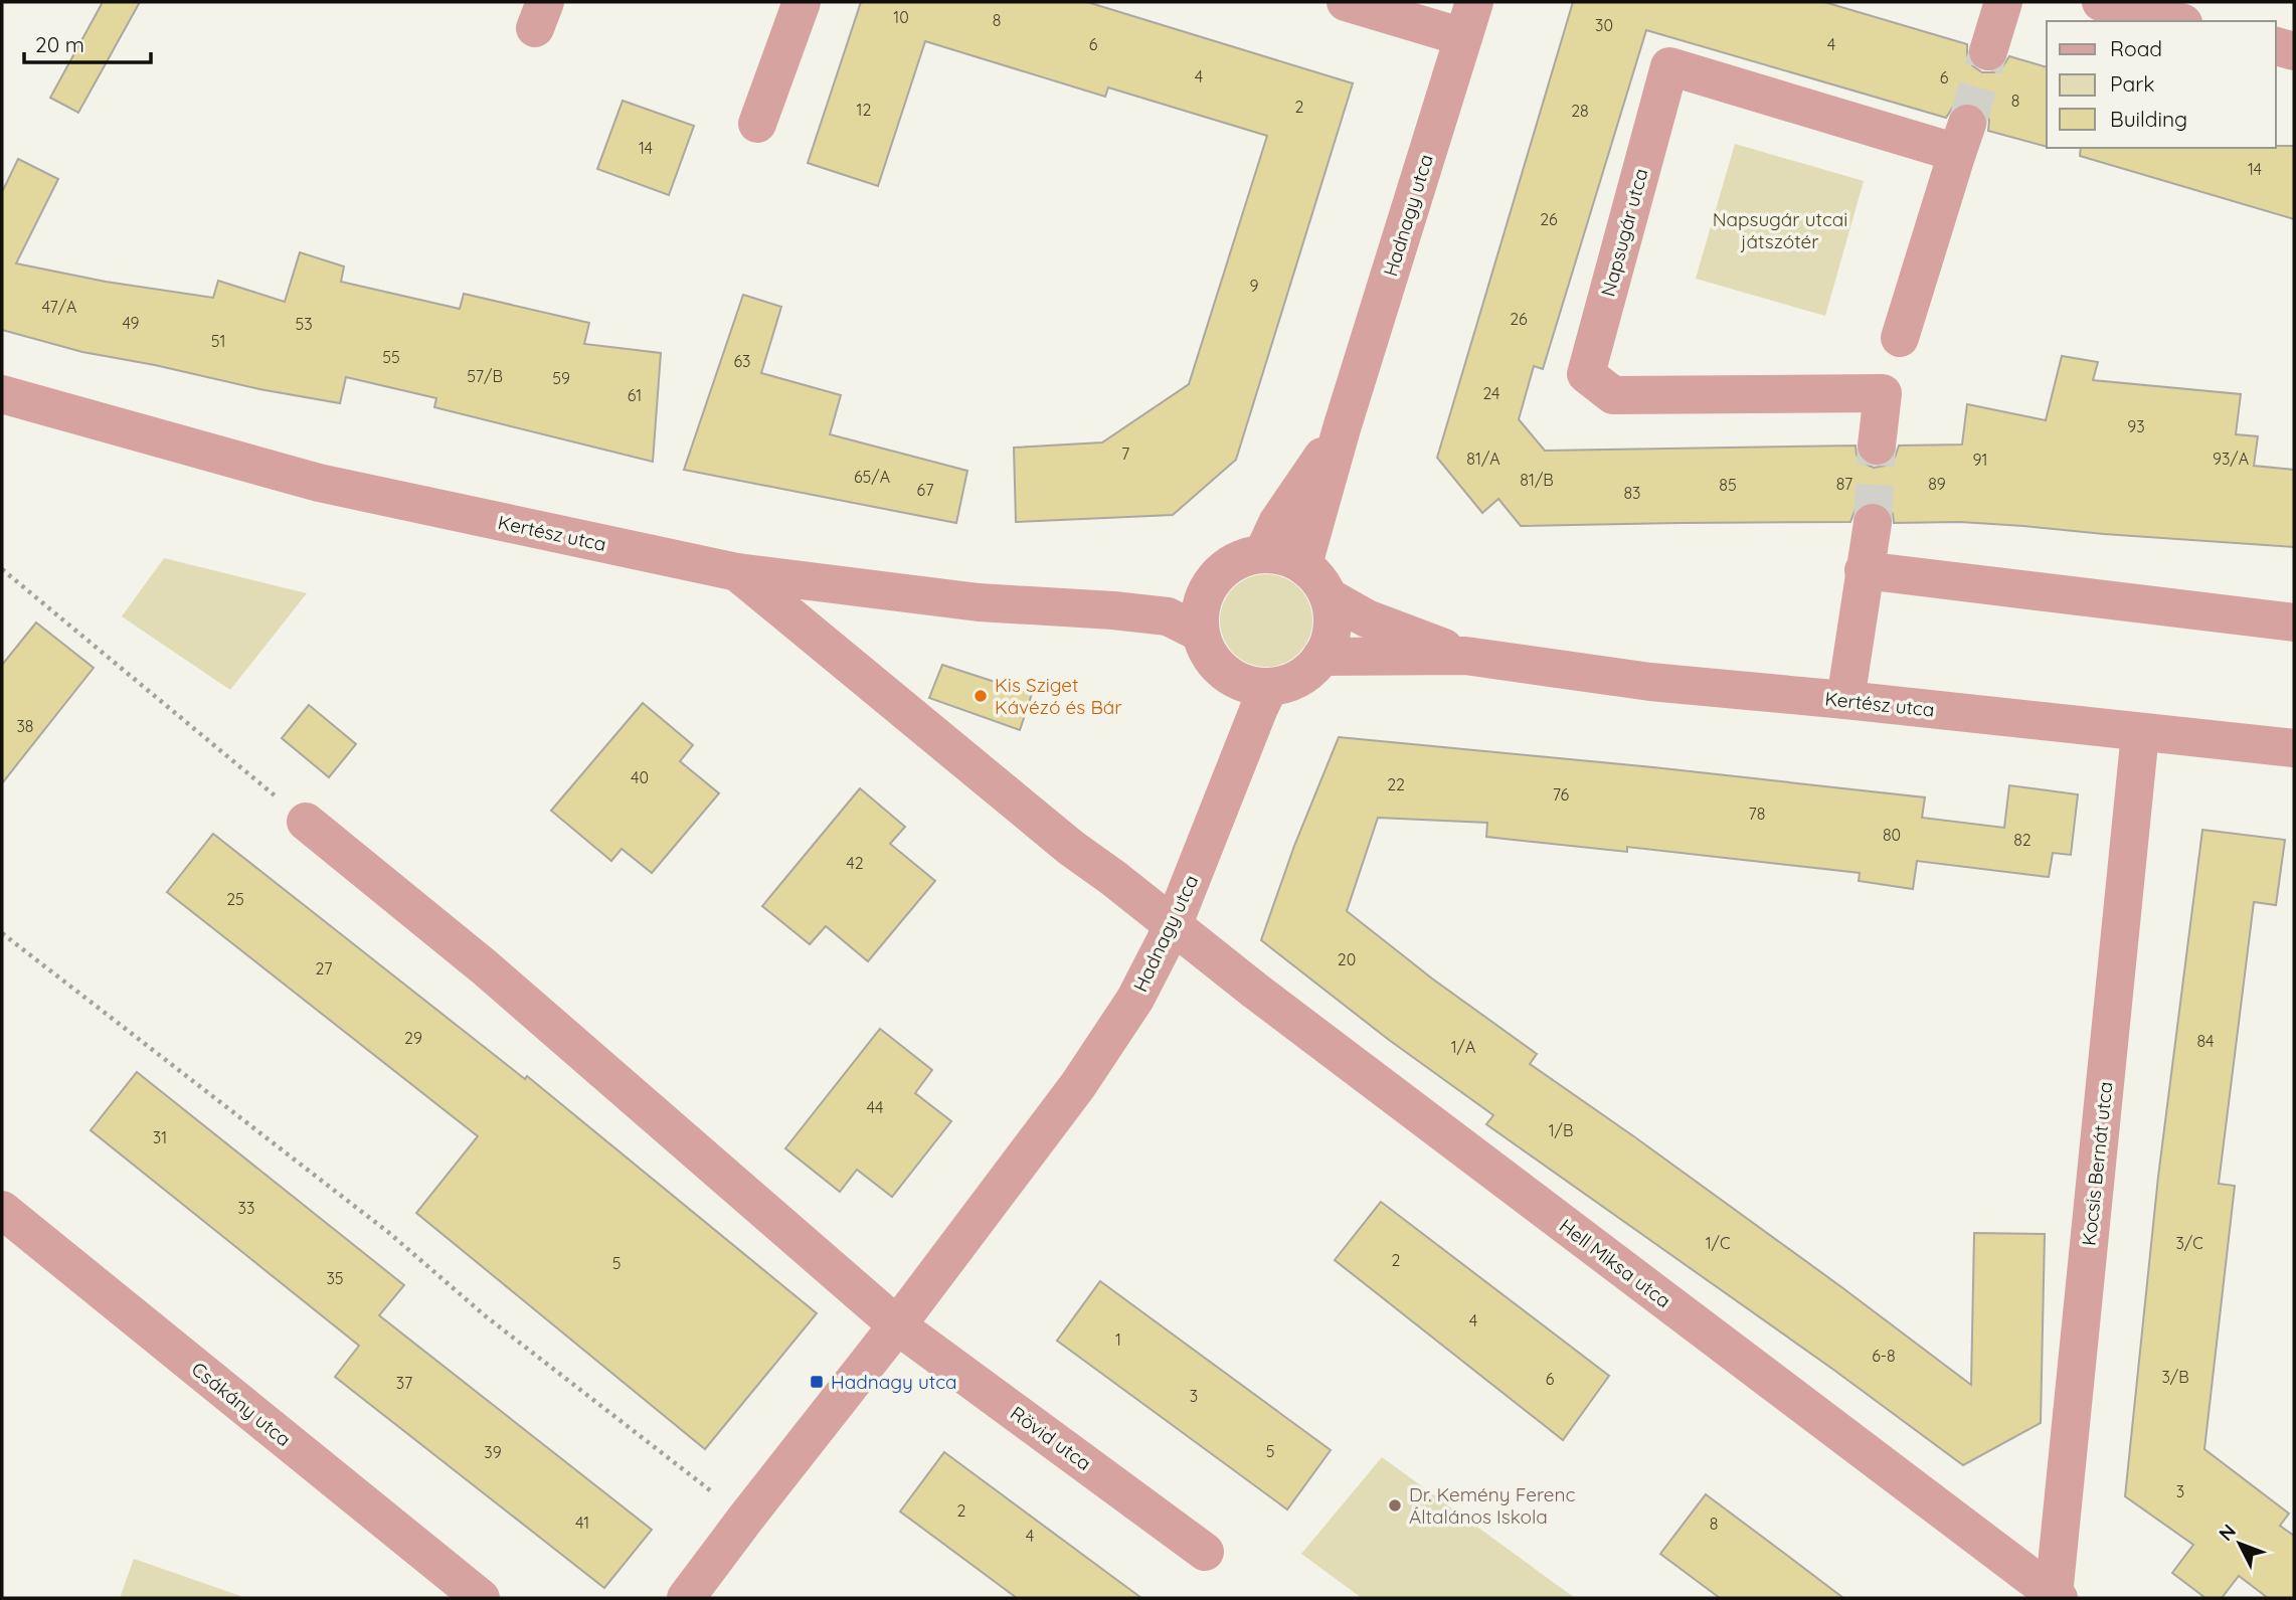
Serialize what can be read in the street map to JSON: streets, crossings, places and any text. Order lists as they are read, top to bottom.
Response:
{
  "streets": {
    "street": [
      "Hadnagy utca",
      "Napsugár utca",
      "Kertész utca",
      "Kocsis Bernát utca",
      "Hell Miksa utca",
      "Csákány utca",
      "Rövid utca"
    ]
  },
  "crossings": [
    ["Hadnagy utca", "Kertész utca"],
    ["Hadnagy utca", "Hell Miksa utca"],
    ["Hadnagy utca", "Rövid utca"],
    ["Kertész utca", "Kocsis Bernát utca"],
    ["Kertész utca", "Hell Miksa utca"],
    ["Kocsis Bernát utca", "Hell Miksa utca"]
  ],
  "parks": ["Napsugár utcai játszótér"],
  "places": {
    "other": ["Kis Sziget Kávézó és Bár", "Dr. Kemény Ferenc Általános Iskola"],
    "transit": ["Hadnagy utca"]
  },
  "house_numbers": [
    "10",
    "8",
    "30",
    "6",
    "4",
    "4",
    "6",
    "8",
    "2",
    "12",
    "28",
    "14",
    "14",
    "26",
    "9",
    "47/A",
    "26",
    "49",
    "53",
    "51",
    "55",
    "63",
    "57/B",
    "59",
    "24",
    "61",
    "93",
    "7",
    "81/A",
    "93/A",
    "91",
    "65/A",
    "81/B",
    "87",
    "89",
    "85",
    "67",
    "83",
    "38",
    "40",
    "22",
    "76",
    "78",
    "80",
    "82",
    "42",
    "25",
    "20",
    "27",
    "29",
    "84",
    "1/A",
    "44",
    "1/B",
    "31",
    "33",
    "1/C",
    "3/C",
    "2",
    "5",
    "35",
    "4",
    "1",
    "6-8",
    "3/B",
    "6",
    "37",
    "3",
    "5",
    "39",
    "3",
    "2",
    "41",
    "8",
    "4"
  ],
  "legend": ["Road", "Park", "Building"],
  "scale_bar": "20 m",
  "north": "top left"
}
